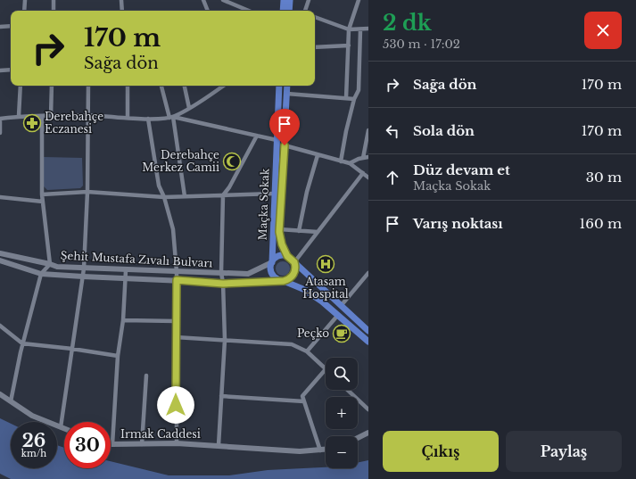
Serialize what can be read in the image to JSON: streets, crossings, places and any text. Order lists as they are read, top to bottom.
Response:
{
  "streets": {
    "main road": ["Maçka Sokak", "Şehit Mustafa Zıvalı Bulvarı", "Irmak Caddesi"]
  },
  "crossings": [
    ["Maçka Sokak", "Şehit Mustafa Zıvalı Bulvarı"]
  ],
  "places": {
    "pharmacy": ["Derebahçe Eczanesi"],
    "mosque": ["Derebahçe Merkez Camii"],
    "hospital": ["Atasam Hospital"],
    "cafe": ["Peçko"]
  },
  "page": {
    "heading": ["2 dk", "530 m · 17:02"],
    "turn": ["170 m", "Sağa dön"],
    "list": [
      {
        "name": "Sağa dön",
        "value": "170 m"
      },
      {
        "name": "Sola dön",
        "value": "170 m"
      },
      {
        "name": "Düz devam et",
        "note": "Maçka Sokak",
        "value": "30 m"
      },
      {
        "name": "Varış noktası",
        "value": "160 m"
      }
    ],
    "map_buttons": ["+", "−"],
    "speed": "26 km/h",
    "limit": "30",
    "buttons": ["Çıkış", "Paylaş"]
  }
}
